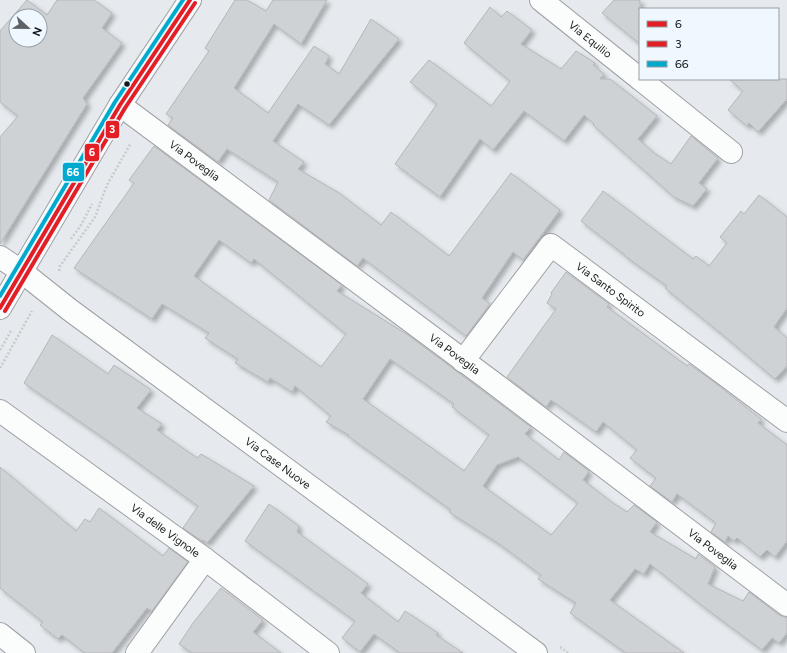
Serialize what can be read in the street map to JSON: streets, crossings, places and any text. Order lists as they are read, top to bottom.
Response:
{
  "streets": {
    "street": [
      "Via Equilio",
      "Via Poveglia",
      "Via Santo Spirito",
      "Via Case Nuove",
      "Via delle Vignole"
    ]
  },
  "crossings": [
    ["Via Poveglia", "Via Santo Spirito"]
  ],
  "lines": ["transit line 6", "transit line 66", "transit line 3"],
  "legend": ["6", "3", "66"],
  "north": "right"
}
